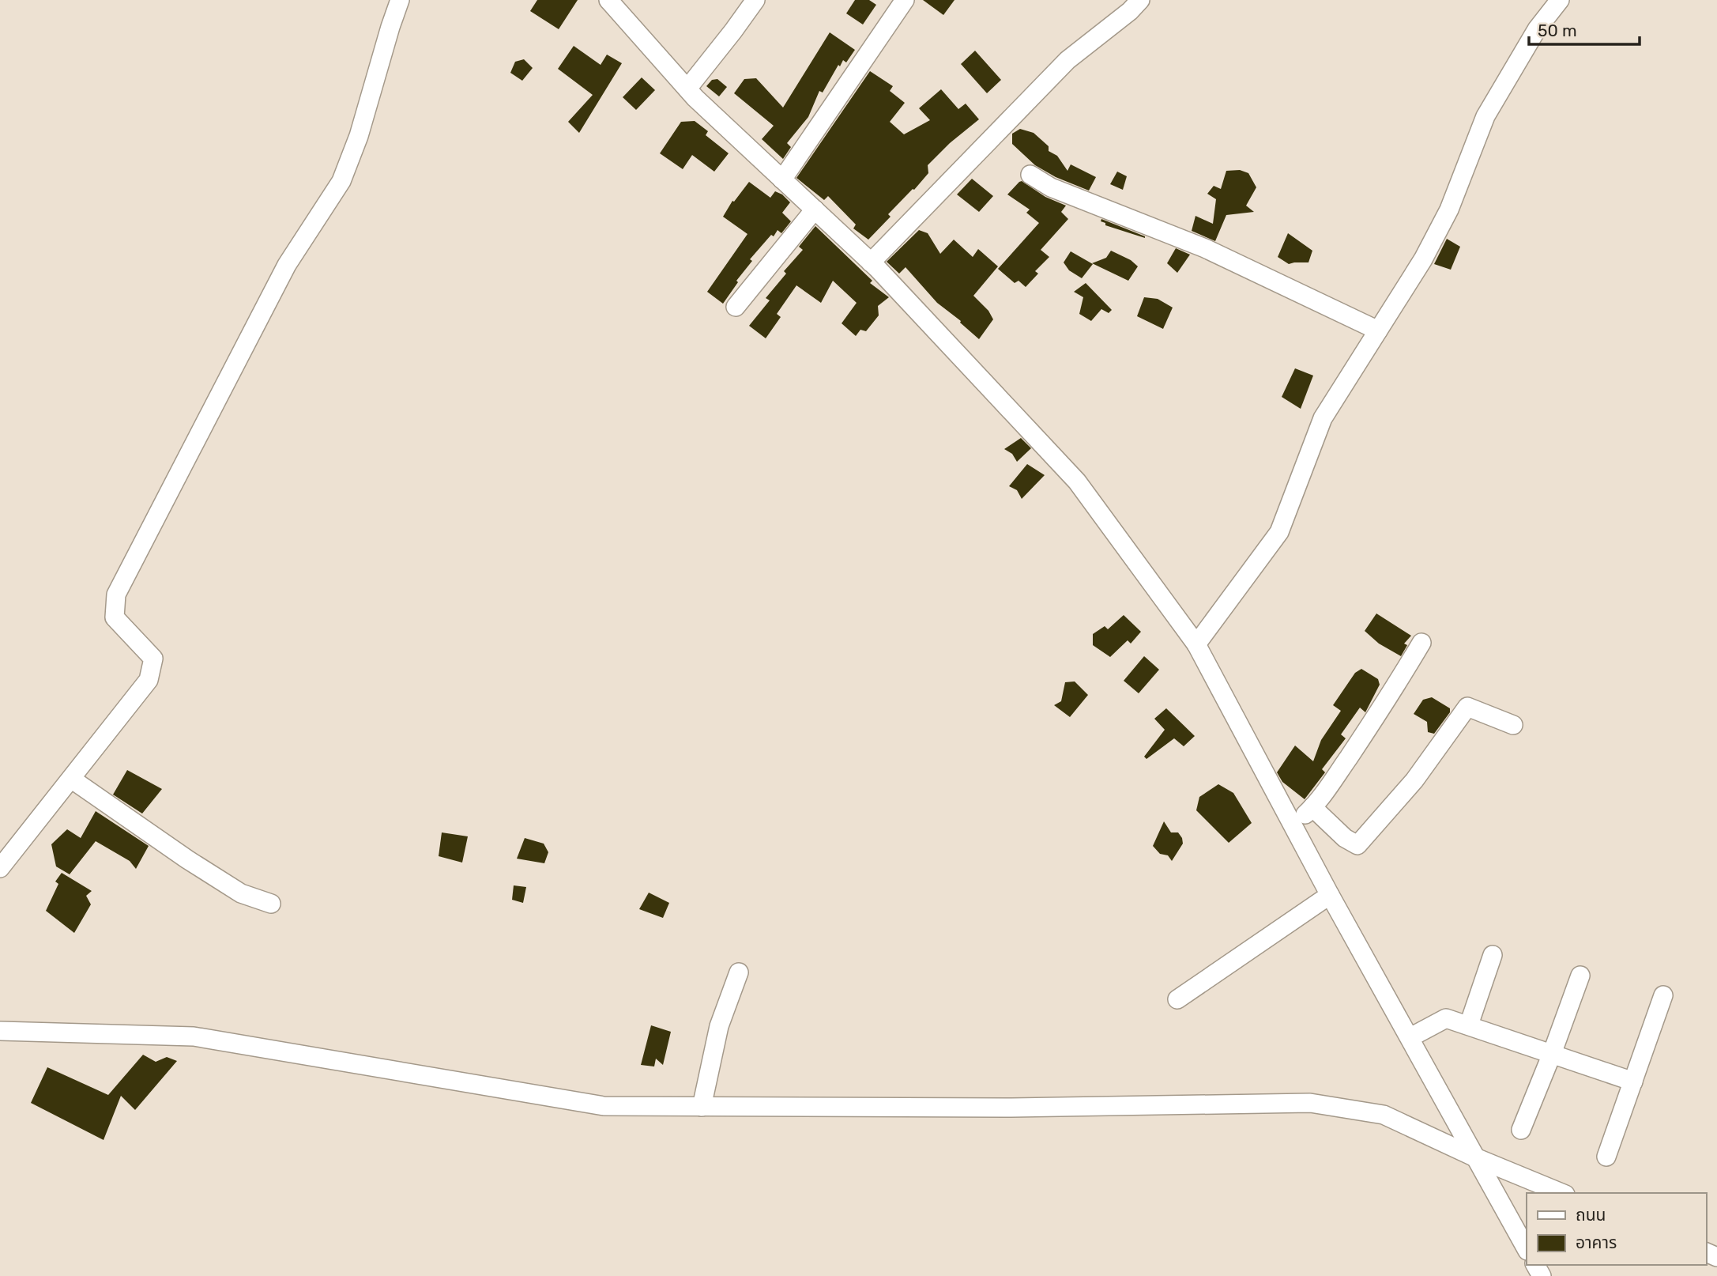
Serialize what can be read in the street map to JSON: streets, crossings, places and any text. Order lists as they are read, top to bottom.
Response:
{
  "legend": ["ถนน", "อาคาร"],
  "scale_bar": "50 m"
}
